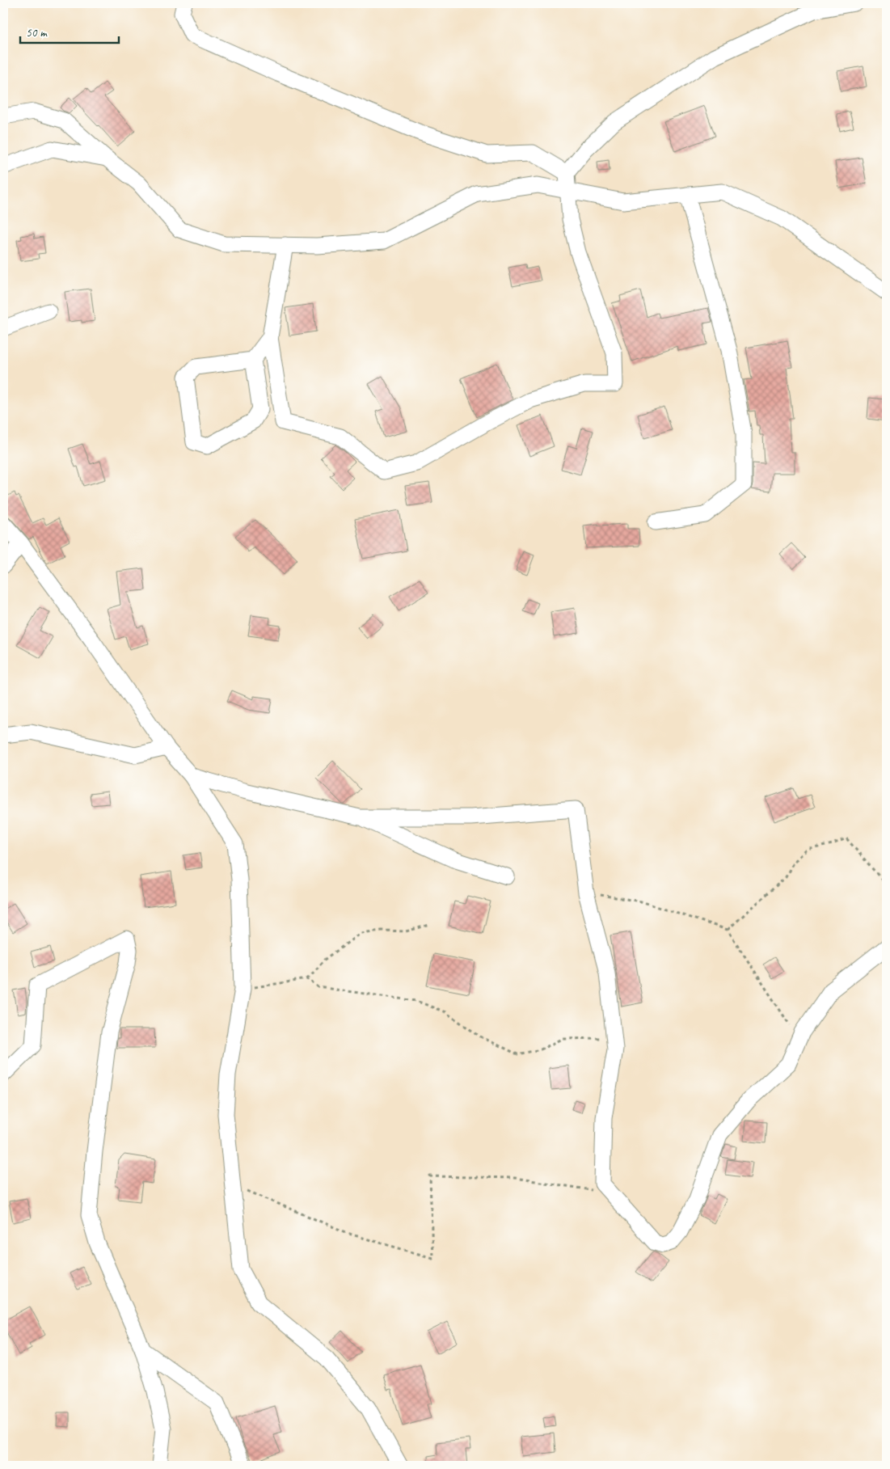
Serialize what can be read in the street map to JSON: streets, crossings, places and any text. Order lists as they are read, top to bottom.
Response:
{
  "scale_bar": "50 m"
}
